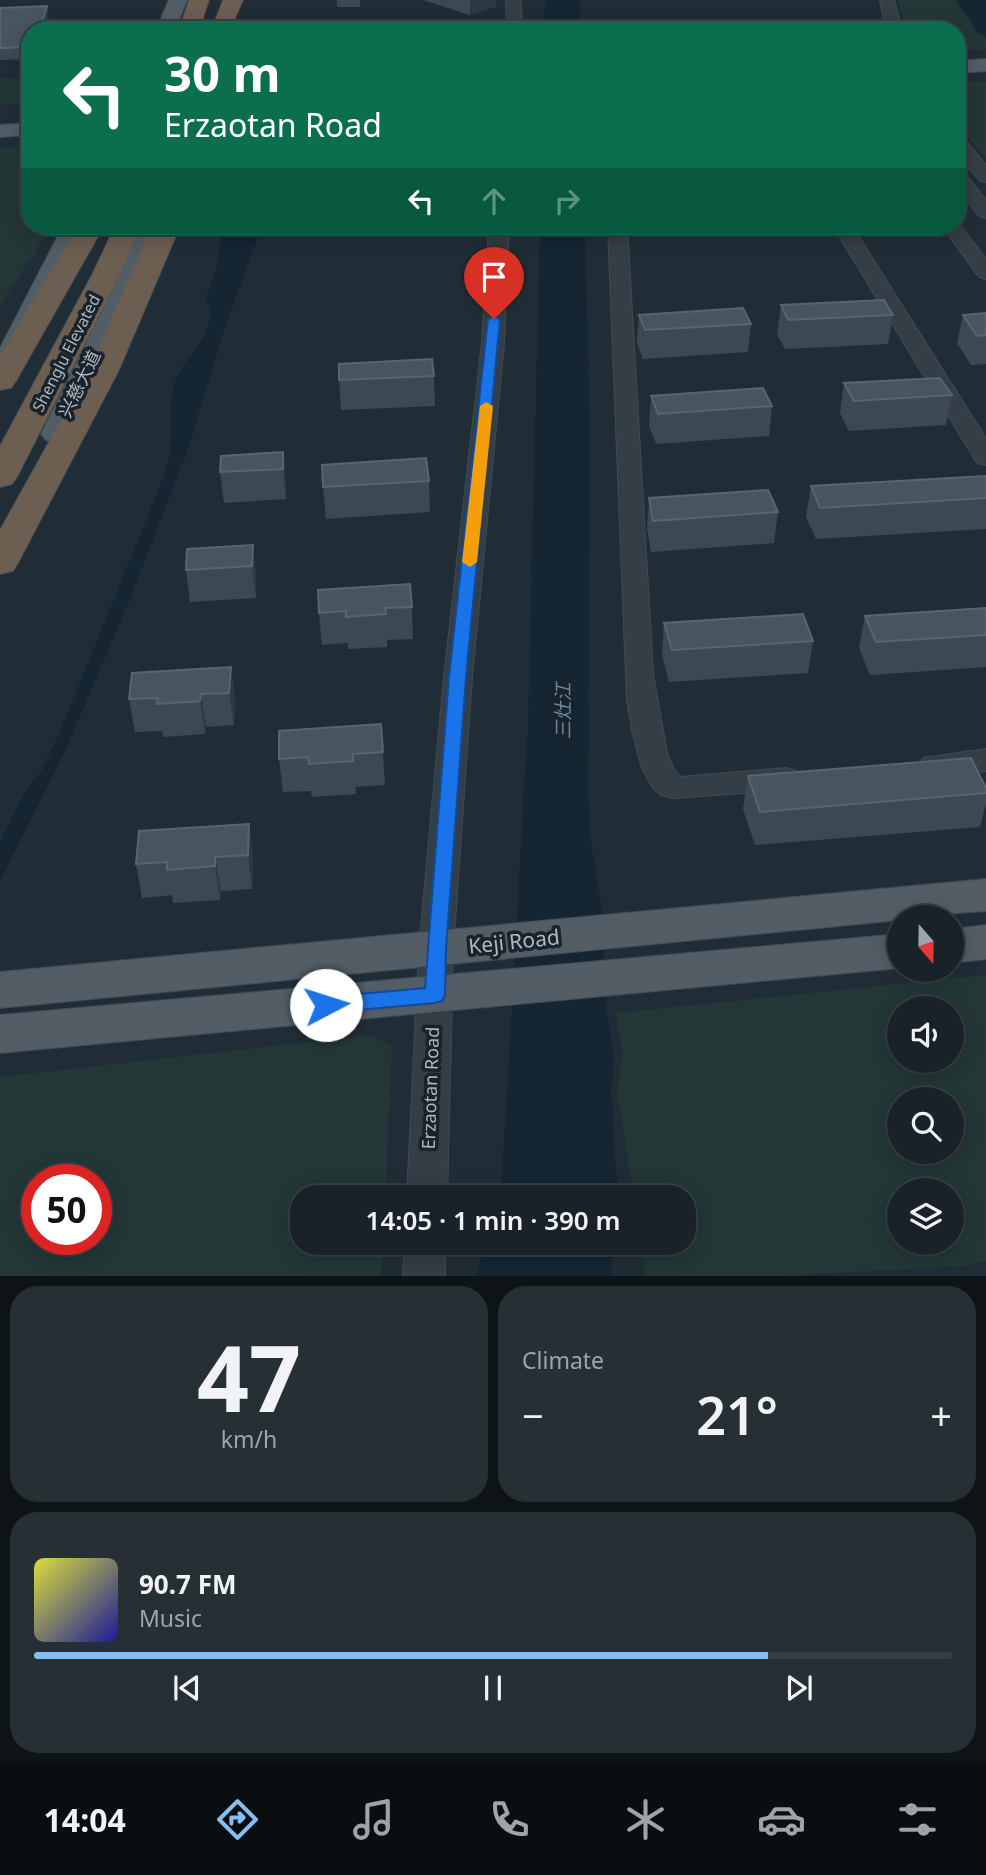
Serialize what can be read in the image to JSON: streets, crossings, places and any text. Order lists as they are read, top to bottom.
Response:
{
  "streets": {
    "highway": ["Shenglu Elevated"],
    "main road": ["兴慈大道", "Keji Road"],
    "street": ["Erzaotan Road"]
  },
  "crossings": [
    ["Keji Road", "Erzaotan Road"]
  ],
  "water": ["三灶江"],
  "north": "bottom",
  "page": {
    "turn": ["30 m", "Erzaotan Road"],
    "limit": "50",
    "trip": "14:05 · 1 min · 390 m",
    "tile": [
      ["47", "km/h"],
      "Climate"
    ],
    "heat": ["−", "21°", "+"],
    "song": ["90.7 FM", "Music"],
    "tabs": "14:04"
  }
}
